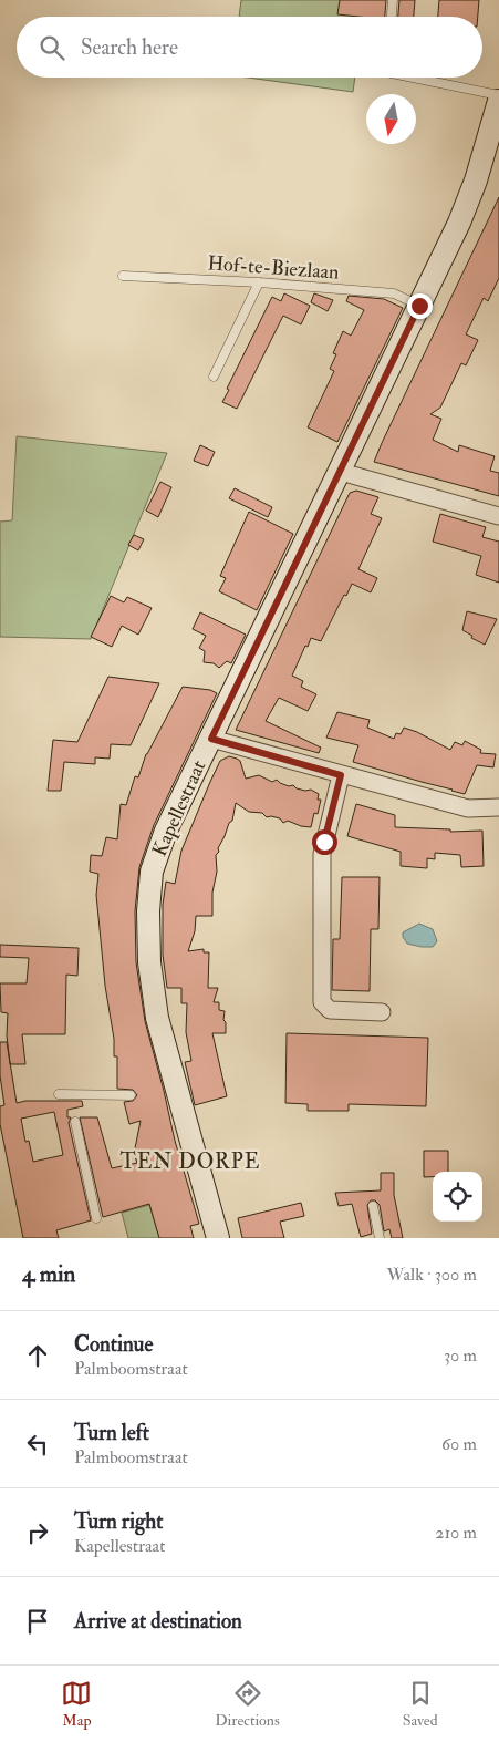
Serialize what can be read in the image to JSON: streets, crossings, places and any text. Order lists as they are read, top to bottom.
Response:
{
  "streets": {
    "street": ["Kapellestraat"],
    "lane": ["Hof-te-Biezlaan"]
  },
  "crossings": [
    ["Hof-te-Biezlaan", "Kapellestraat"]
  ],
  "districts": ["TEN DORPE"],
  "north": "bottom",
  "page": {
    "search": "Search here",
    "heading": ["4 min", "Walk · 300 m"],
    "list": [
      ["Continue", "Palmboomstraat", "30 m"],
      ["Turn left", "Palmboomstraat", "60 m"],
      ["Turn right", "Kapellestraat", "210 m"],
      "Arrive at destination"
    ],
    "nav": ["Map", "Directions", "Saved"]
  }
}
